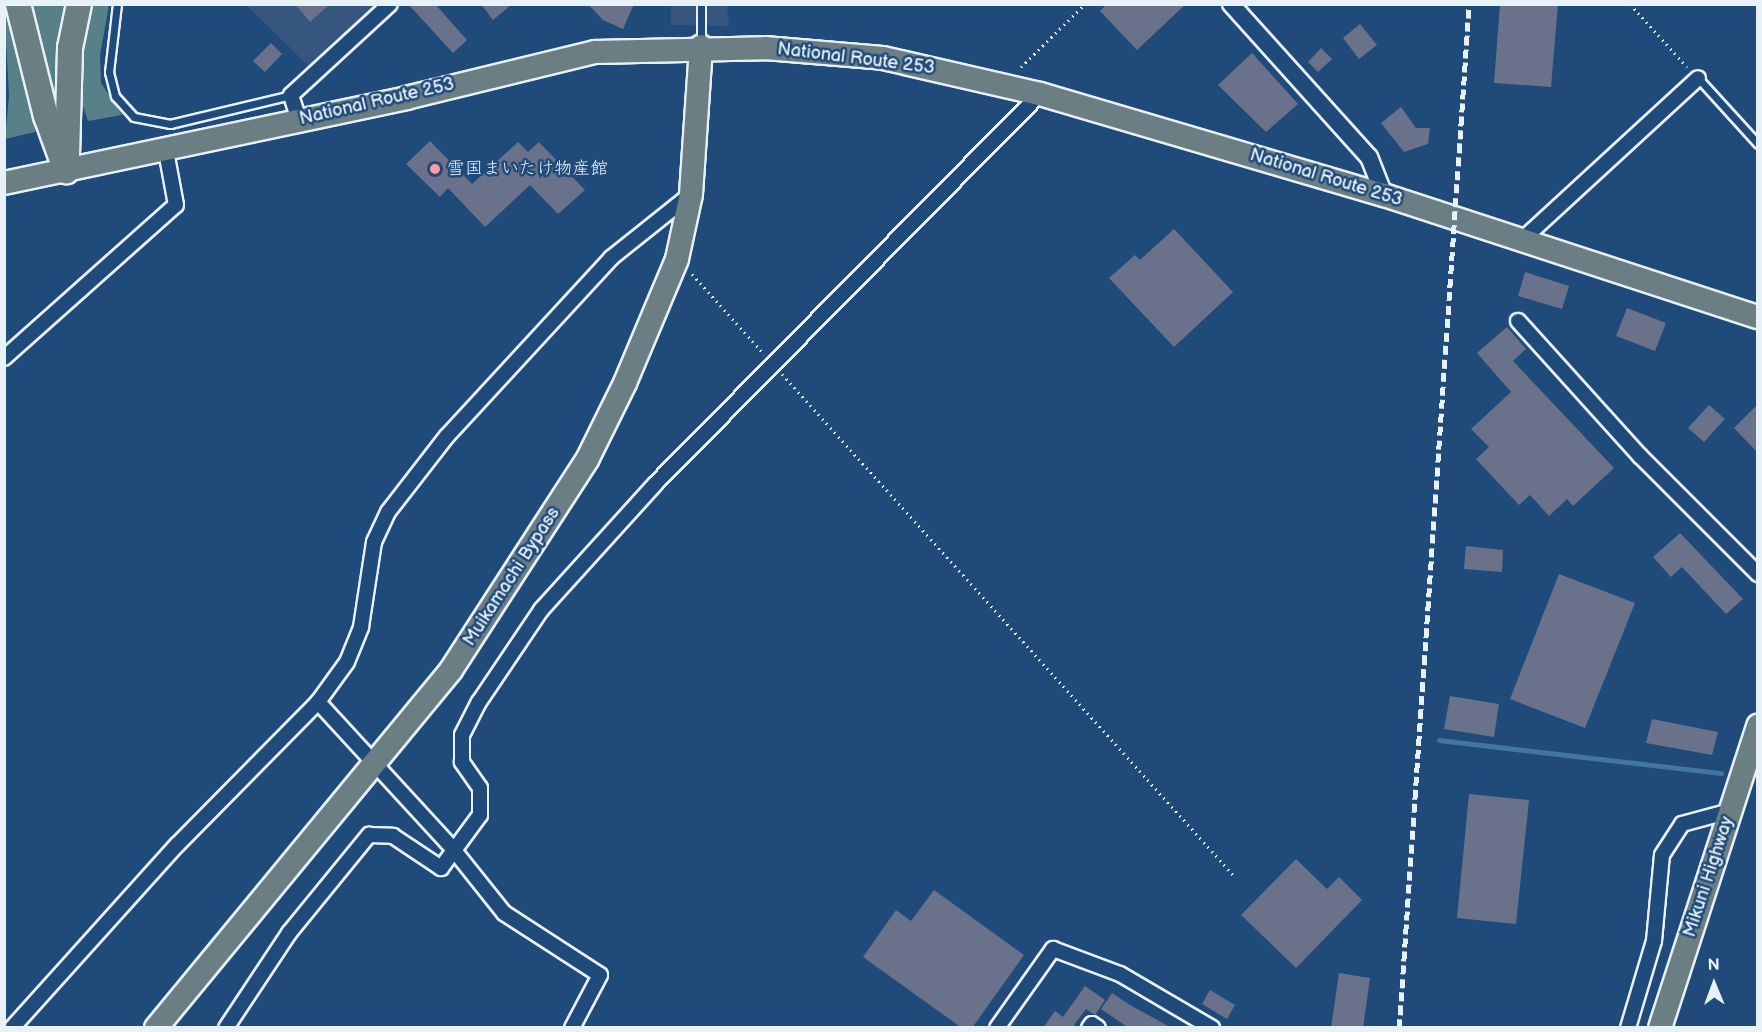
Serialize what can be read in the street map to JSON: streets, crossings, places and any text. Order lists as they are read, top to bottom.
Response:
{
  "streets": {
    "highway": ["National Route 253", "Muikamachi Bypass", "Mikuni Highway"]
  },
  "crossings": [
    ["National Route 253", "Muikamachi Bypass"]
  ],
  "places": ["雪国まいたけ物産館"],
  "north": "top"
}
